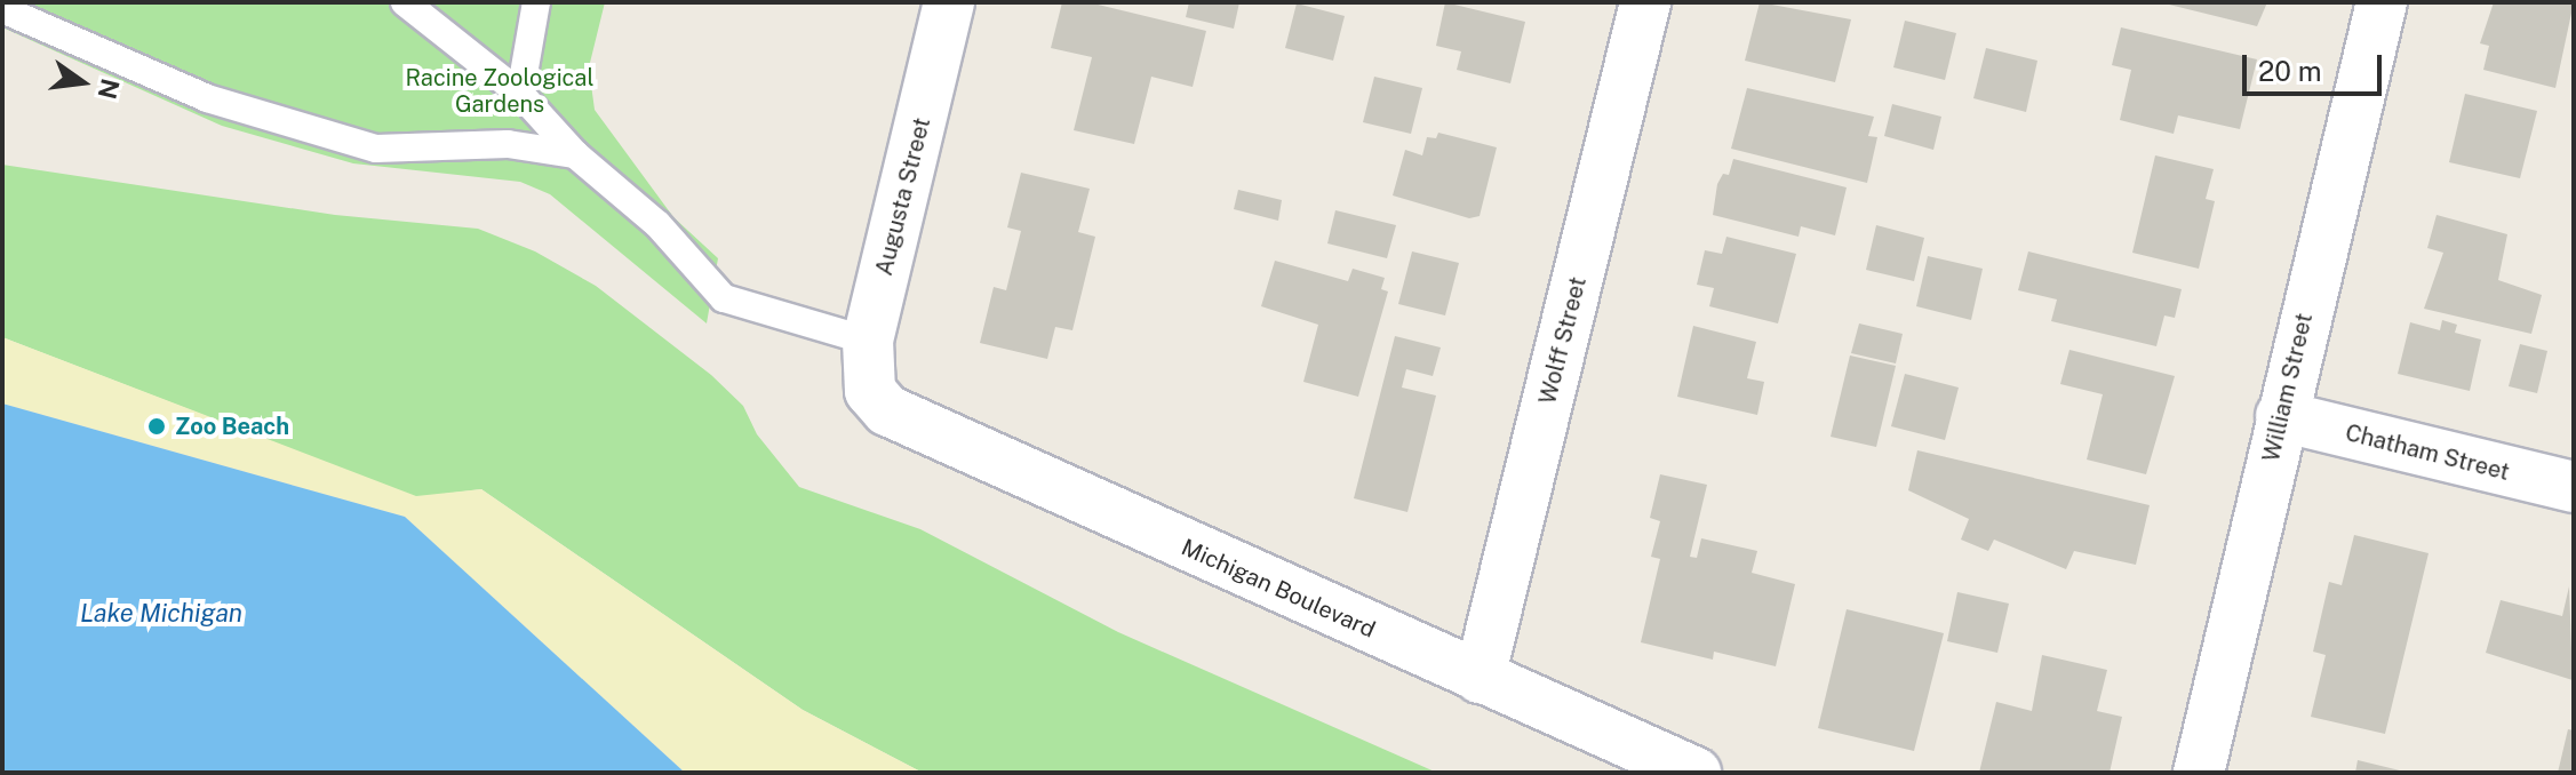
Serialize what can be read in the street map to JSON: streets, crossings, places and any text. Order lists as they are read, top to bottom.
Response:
{
  "streets": {
    "street": [
      "Augusta Street",
      "Wolff Street",
      "William Street",
      "Chatham Street",
      "Michigan Boulevard"
    ]
  },
  "crossings": [
    ["Augusta Street", "Michigan Boulevard"],
    ["Wolff Street", "Michigan Boulevard"],
    ["William Street", "Chatham Street"]
  ],
  "water": ["Lake Michigan"],
  "parks": ["Racine Zoological Gardens"],
  "places": ["Zoo Beach"],
  "scale_bar": "20 m",
  "north": "right"
}
